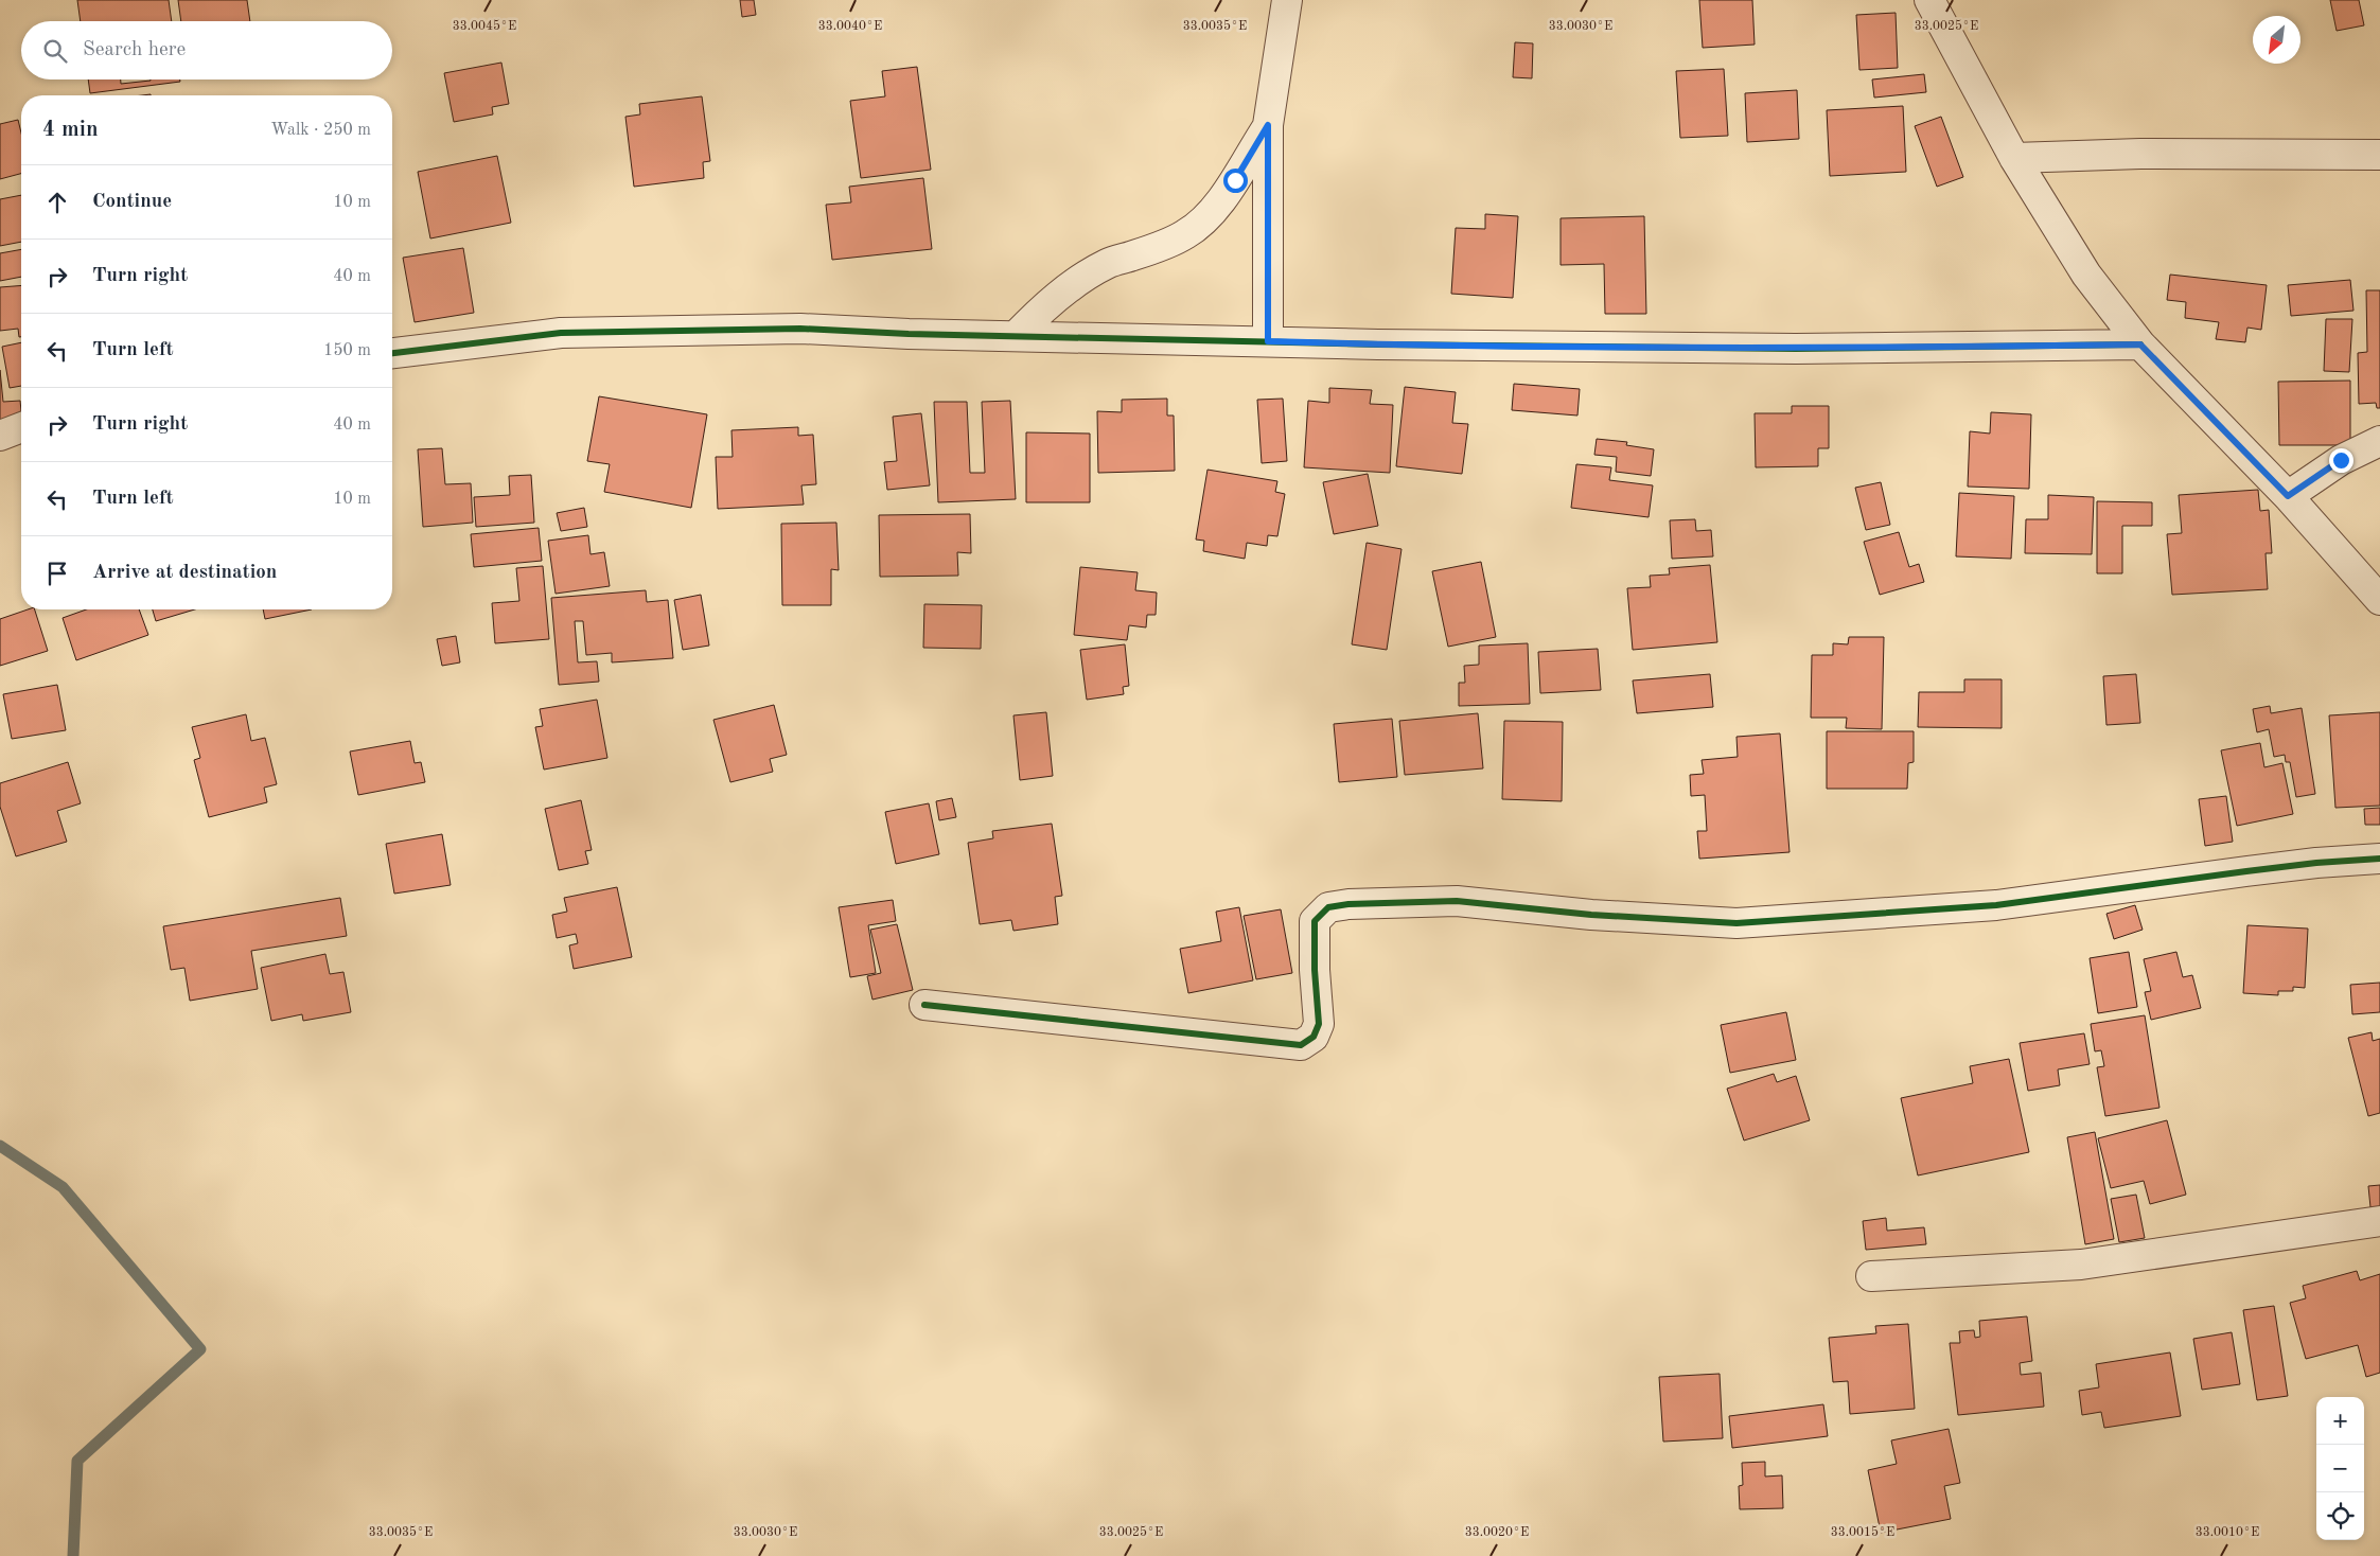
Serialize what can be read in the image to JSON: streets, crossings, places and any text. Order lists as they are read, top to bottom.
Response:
{
  "north": "bottom left",
  "page": {
    "search": "Search here",
    "heading": ["4 min", "Walk · 250 m"],
    "list": [
      ["Continue", "10 m"],
      ["Turn right", "40 m"],
      ["Turn left", "150 m"],
      ["Turn right", "40 m"],
      ["Turn left", "10 m"],
      "Arrive at destination"
    ],
    "map_buttons": ["+", "−"]
  },
  "coordinates": [
    "33.0045°E",
    "33.0040°E",
    "33.0035°E",
    "33.0030°E",
    "33.0025°E",
    "33.0020°E",
    "33.0015°E",
    "33.0010°E"
  ]
}
